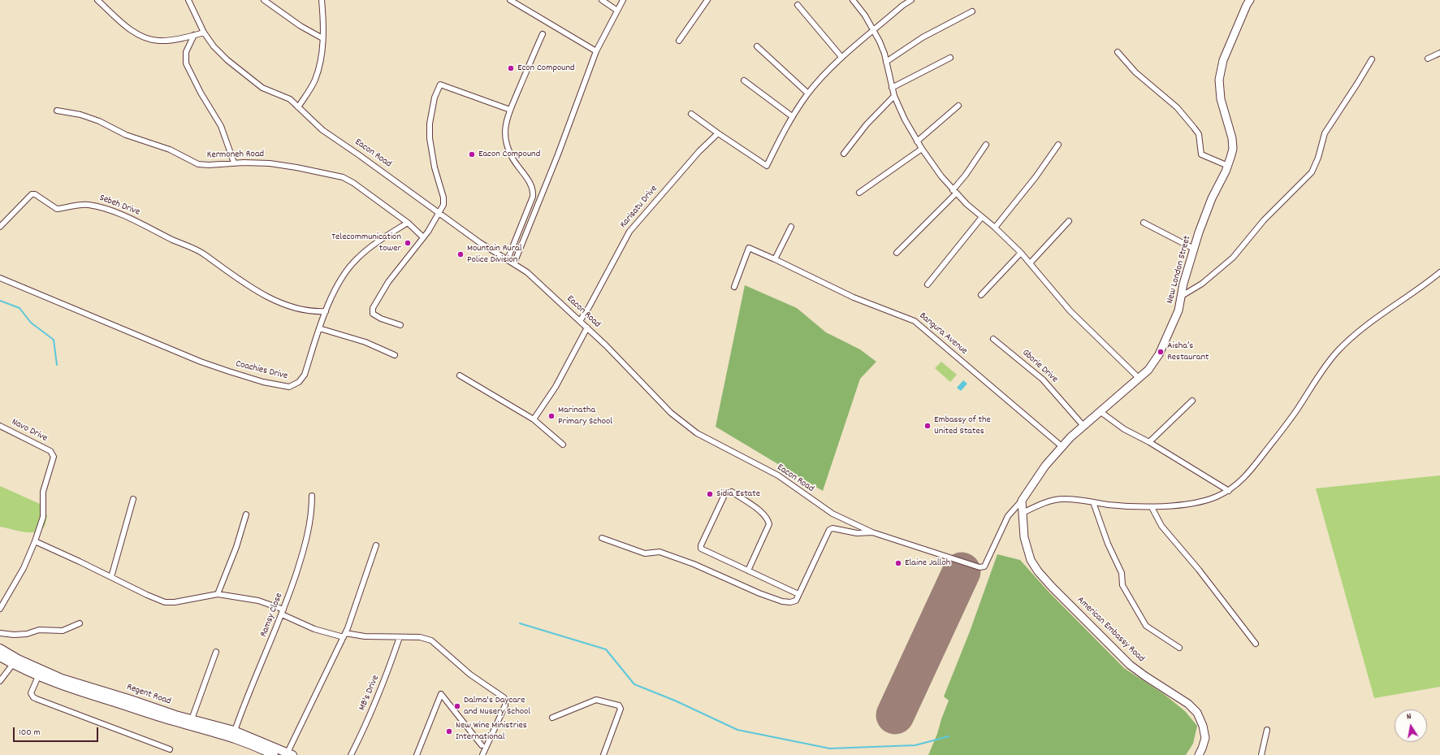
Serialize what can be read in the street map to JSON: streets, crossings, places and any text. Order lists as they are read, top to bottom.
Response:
{
  "streets": {
    "main road": ["Regent Road"],
    "street": [
      "Eacon Road",
      "Kermoneh Road",
      "Sebeh Drive",
      "Karisatu Drive",
      "New London Street",
      "Bangura Avenue",
      "Gborie Drive",
      "Coachies Drive",
      "Navo Drive",
      "Ramsy Close",
      "American Embassy Road",
      "MB's Drive"
    ]
  },
  "crossings": [
    ["Eacon Road", "Karisatu Drive"],
    ["Eacon Road", "New London Street"],
    ["Eacon Road", "American Embassy Road"],
    ["Kermoneh Road", "Coachies Drive"],
    ["Sebeh Drive", "Coachies Drive"],
    ["New London Street", "Bangura Avenue"],
    ["New London Street", "Gborie Drive"],
    ["New London Street", "American Embassy Road"],
    ["Ramsy Close", "Regent Road"]
  ],
  "places": [
    "Econ Compound",
    "Eacon Compound",
    "Telecommunication tower",
    "Mountain Rural Police Division",
    "Aisha’s Restaurant",
    "Marinatha Primary School",
    "Embassy of the United States",
    "Sidia Estate",
    "Elaine Jalloh",
    "Dalma's Daycare and Nusery School",
    "New Wine Ministries International"
  ],
  "scale_bar": "100 m",
  "north": "top"
}
